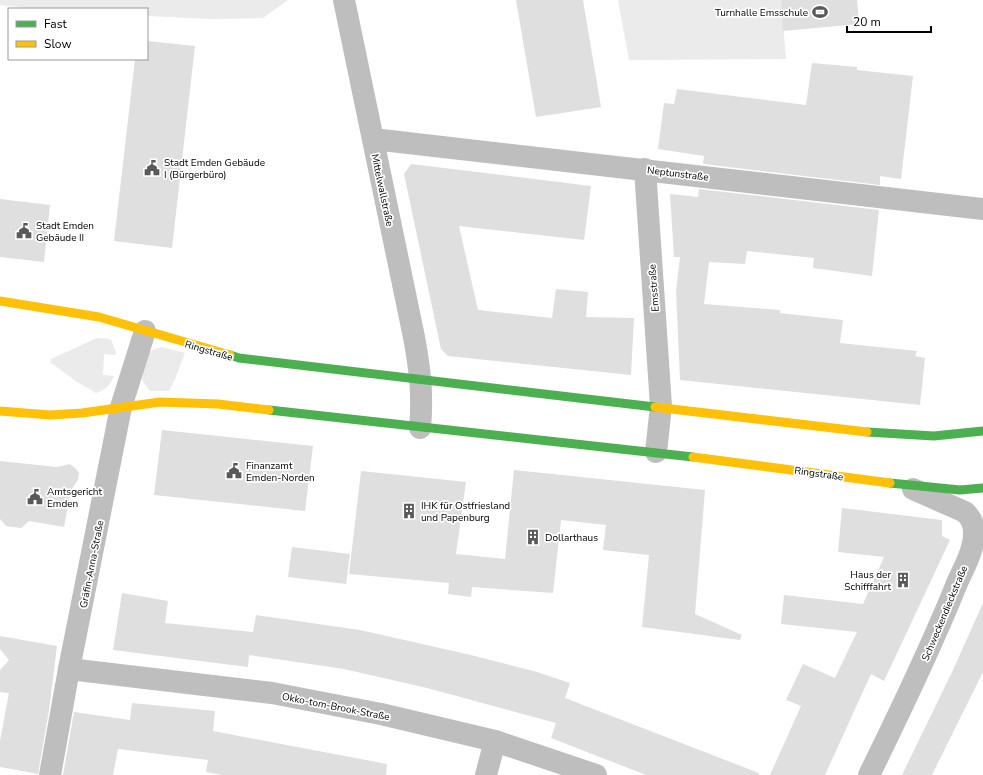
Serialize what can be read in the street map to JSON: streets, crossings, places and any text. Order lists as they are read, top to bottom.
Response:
{
  "streets": {
    "street": [
      "Neptunstraße",
      "Mittelwallstraße",
      "Emsstraße",
      "Ringstraße",
      "Gräfin-Anna-Straße",
      "Schweckendieckstraße",
      "Okko-tom-Brook-Straße"
    ]
  },
  "crossings": [
    ["Neptunstraße", "Mittelwallstraße"],
    ["Neptunstraße", "Emsstraße"],
    ["Mittelwallstraße", "Ringstraße"],
    ["Emsstraße", "Ringstraße"],
    ["Ringstraße", "Gräfin-Anna-Straße"],
    ["Ringstraße", "Schweckendieckstraße"],
    ["Gräfin-Anna-Straße", "Okko-tom-Brook-Straße"]
  ],
  "places": {
    "sports": ["Turnhalle Emsschule"],
    "public building": [
      "Stadt Emden Gebäude I (Bürgerbüro)",
      "Stadt Emden Gebäude II",
      "Finanzamt Emden-Norden",
      "Amtsgericht Emden"
    ],
    "building": ["IHK für Ostfriesland und Papenburg", "Dollarthaus", "Haus der Schifffahrt"]
  },
  "legend": ["Fast", "Slow"],
  "scale_bar": "20 m"
}
